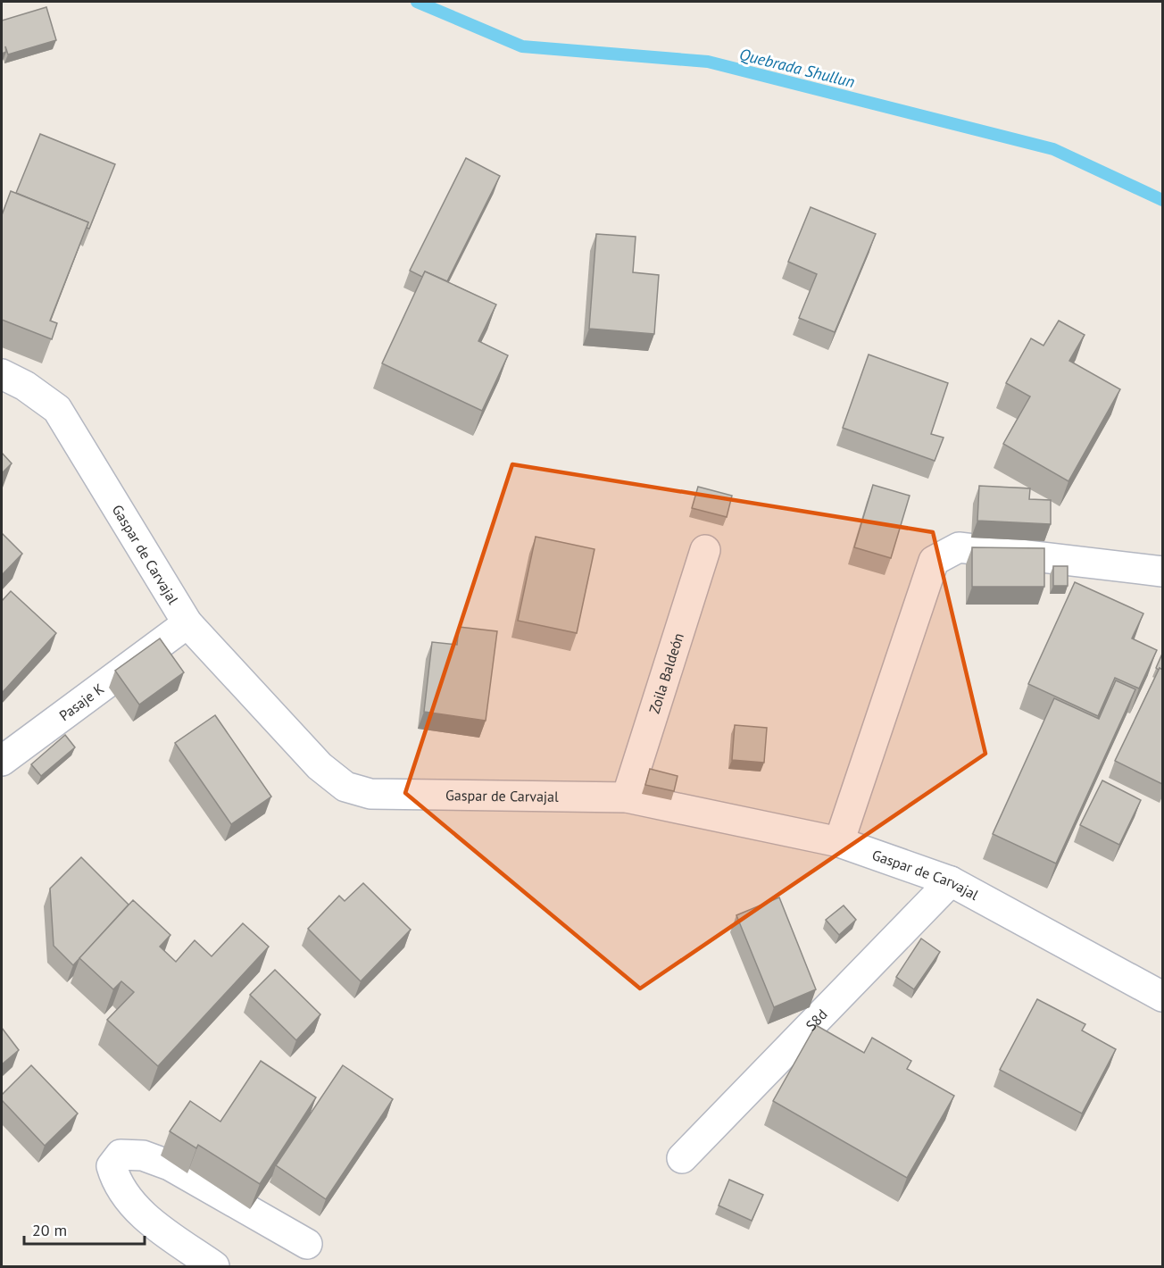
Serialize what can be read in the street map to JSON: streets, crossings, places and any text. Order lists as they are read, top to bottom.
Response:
{
  "streets": {
    "street": [
      "Gaspar de Carvajal",
      "Zoila Baldeón",
      "Pasaje K",
      "S8d"
    ]
  },
  "crossings": [
    ["Gaspar de Carvajal", "Zoila Baldeón"],
    ["Gaspar de Carvajal", "Pasaje K"],
    ["Gaspar de Carvajal", "S8d"]
  ],
  "water": ["Quebrada Shullun"],
  "scale_bar": "20 m"
}
